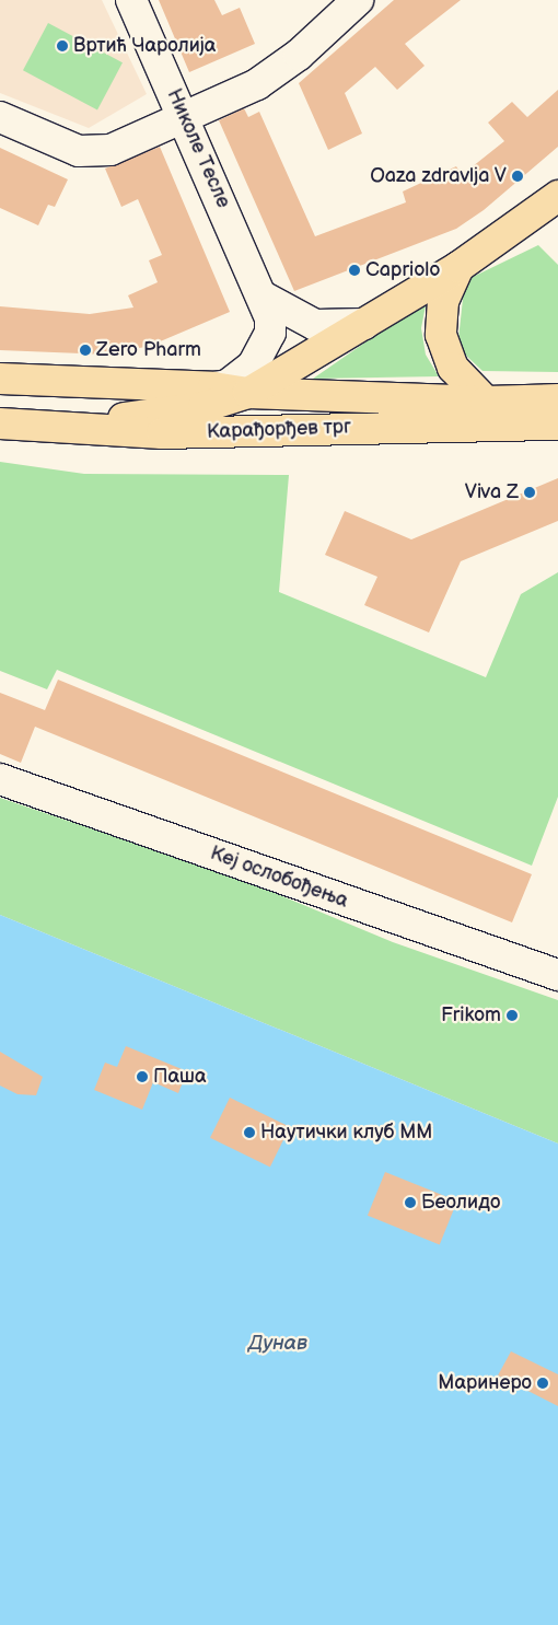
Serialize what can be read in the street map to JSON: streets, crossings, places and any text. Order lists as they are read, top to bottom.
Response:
{
  "streets": {
    "main road": ["Карађорђев трг"],
    "street": ["Николе Тесле", "Кеј ослобођења"]
  },
  "crossings": [
    ["Николе Тесле", "Карађорђев трг"]
  ],
  "water": ["Дунав"],
  "places": [
    "Вртић Чаролија",
    "Oaza zdravlja V",
    "Capriolo",
    "Zero Pharm",
    "Viva Z",
    "Frikom",
    "Паша",
    "Наутички клуб ММ",
    "Беолидо",
    "Маринеро"
  ]
}
